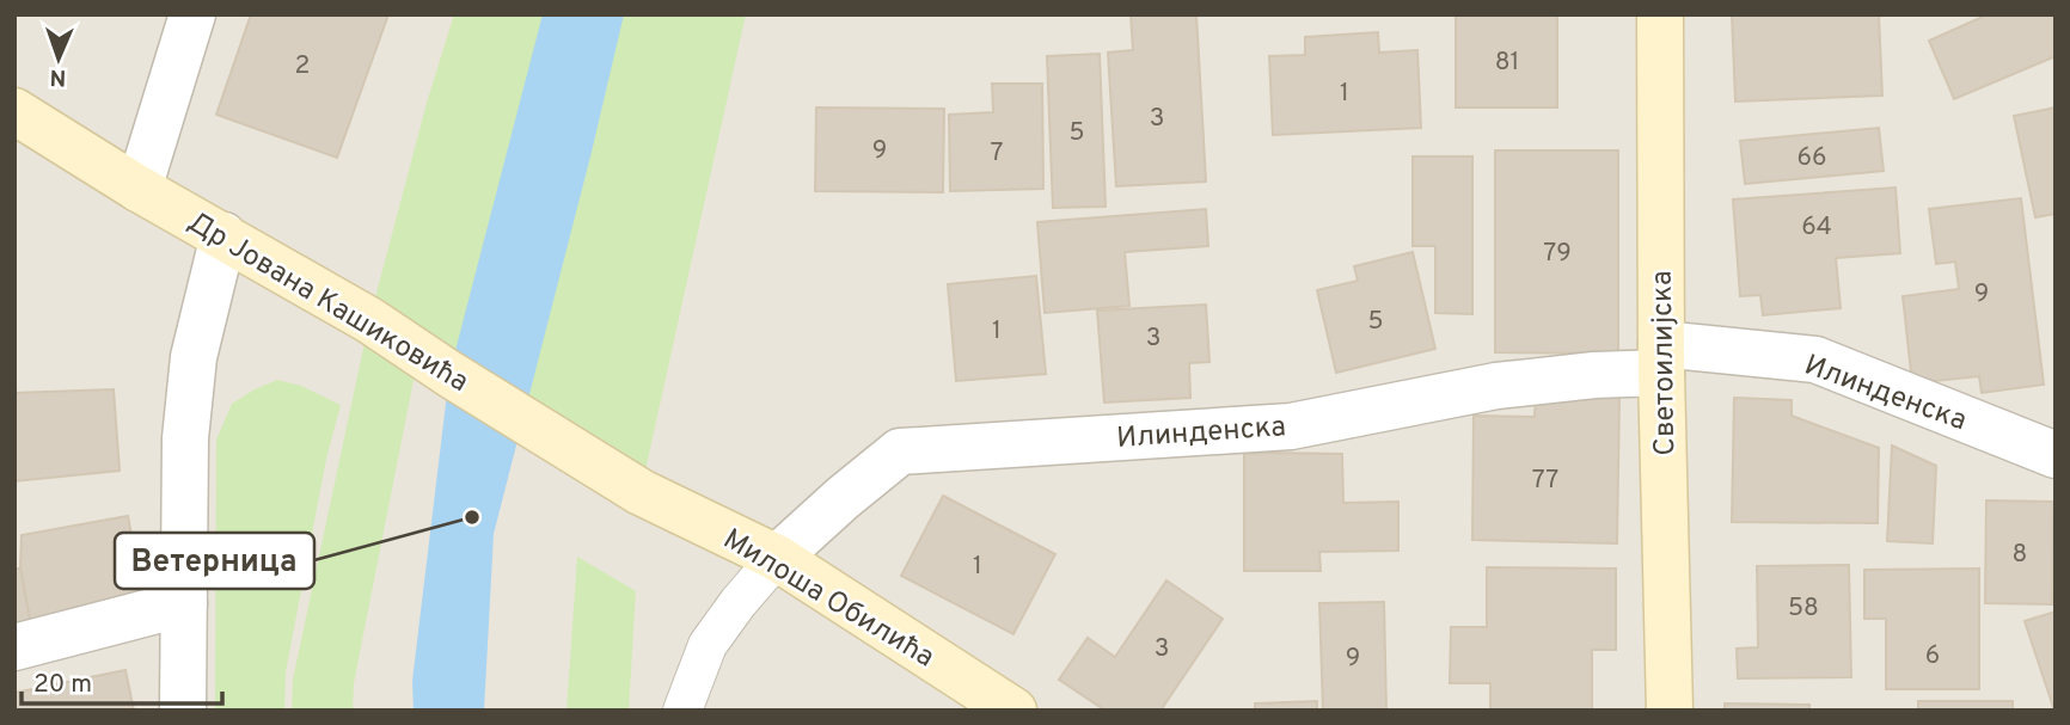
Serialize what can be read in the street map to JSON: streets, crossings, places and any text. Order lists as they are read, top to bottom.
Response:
{
  "streets": {
    "street": [
      "Др Јована Кашиковића",
      "Светоилијска",
      "Илинденска",
      "Милоша Обилића"
    ]
  },
  "crossings": [
    ["Др Јована Кашиковића", "Милоша Обилића"],
    ["Светоилијска", "Илинденска"],
    ["Илинденска", "Милоша Обилића"]
  ],
  "places": ["Ветерница"],
  "house_numbers": [
    "81",
    "2",
    "1",
    "3",
    "5",
    "9",
    "7",
    "66",
    "64",
    "79",
    "9",
    "5",
    "1",
    "3",
    "77",
    "8",
    "1",
    "58",
    "3",
    "6",
    "9"
  ],
  "scale_bar": "20 m",
  "north": "bottom"
}
